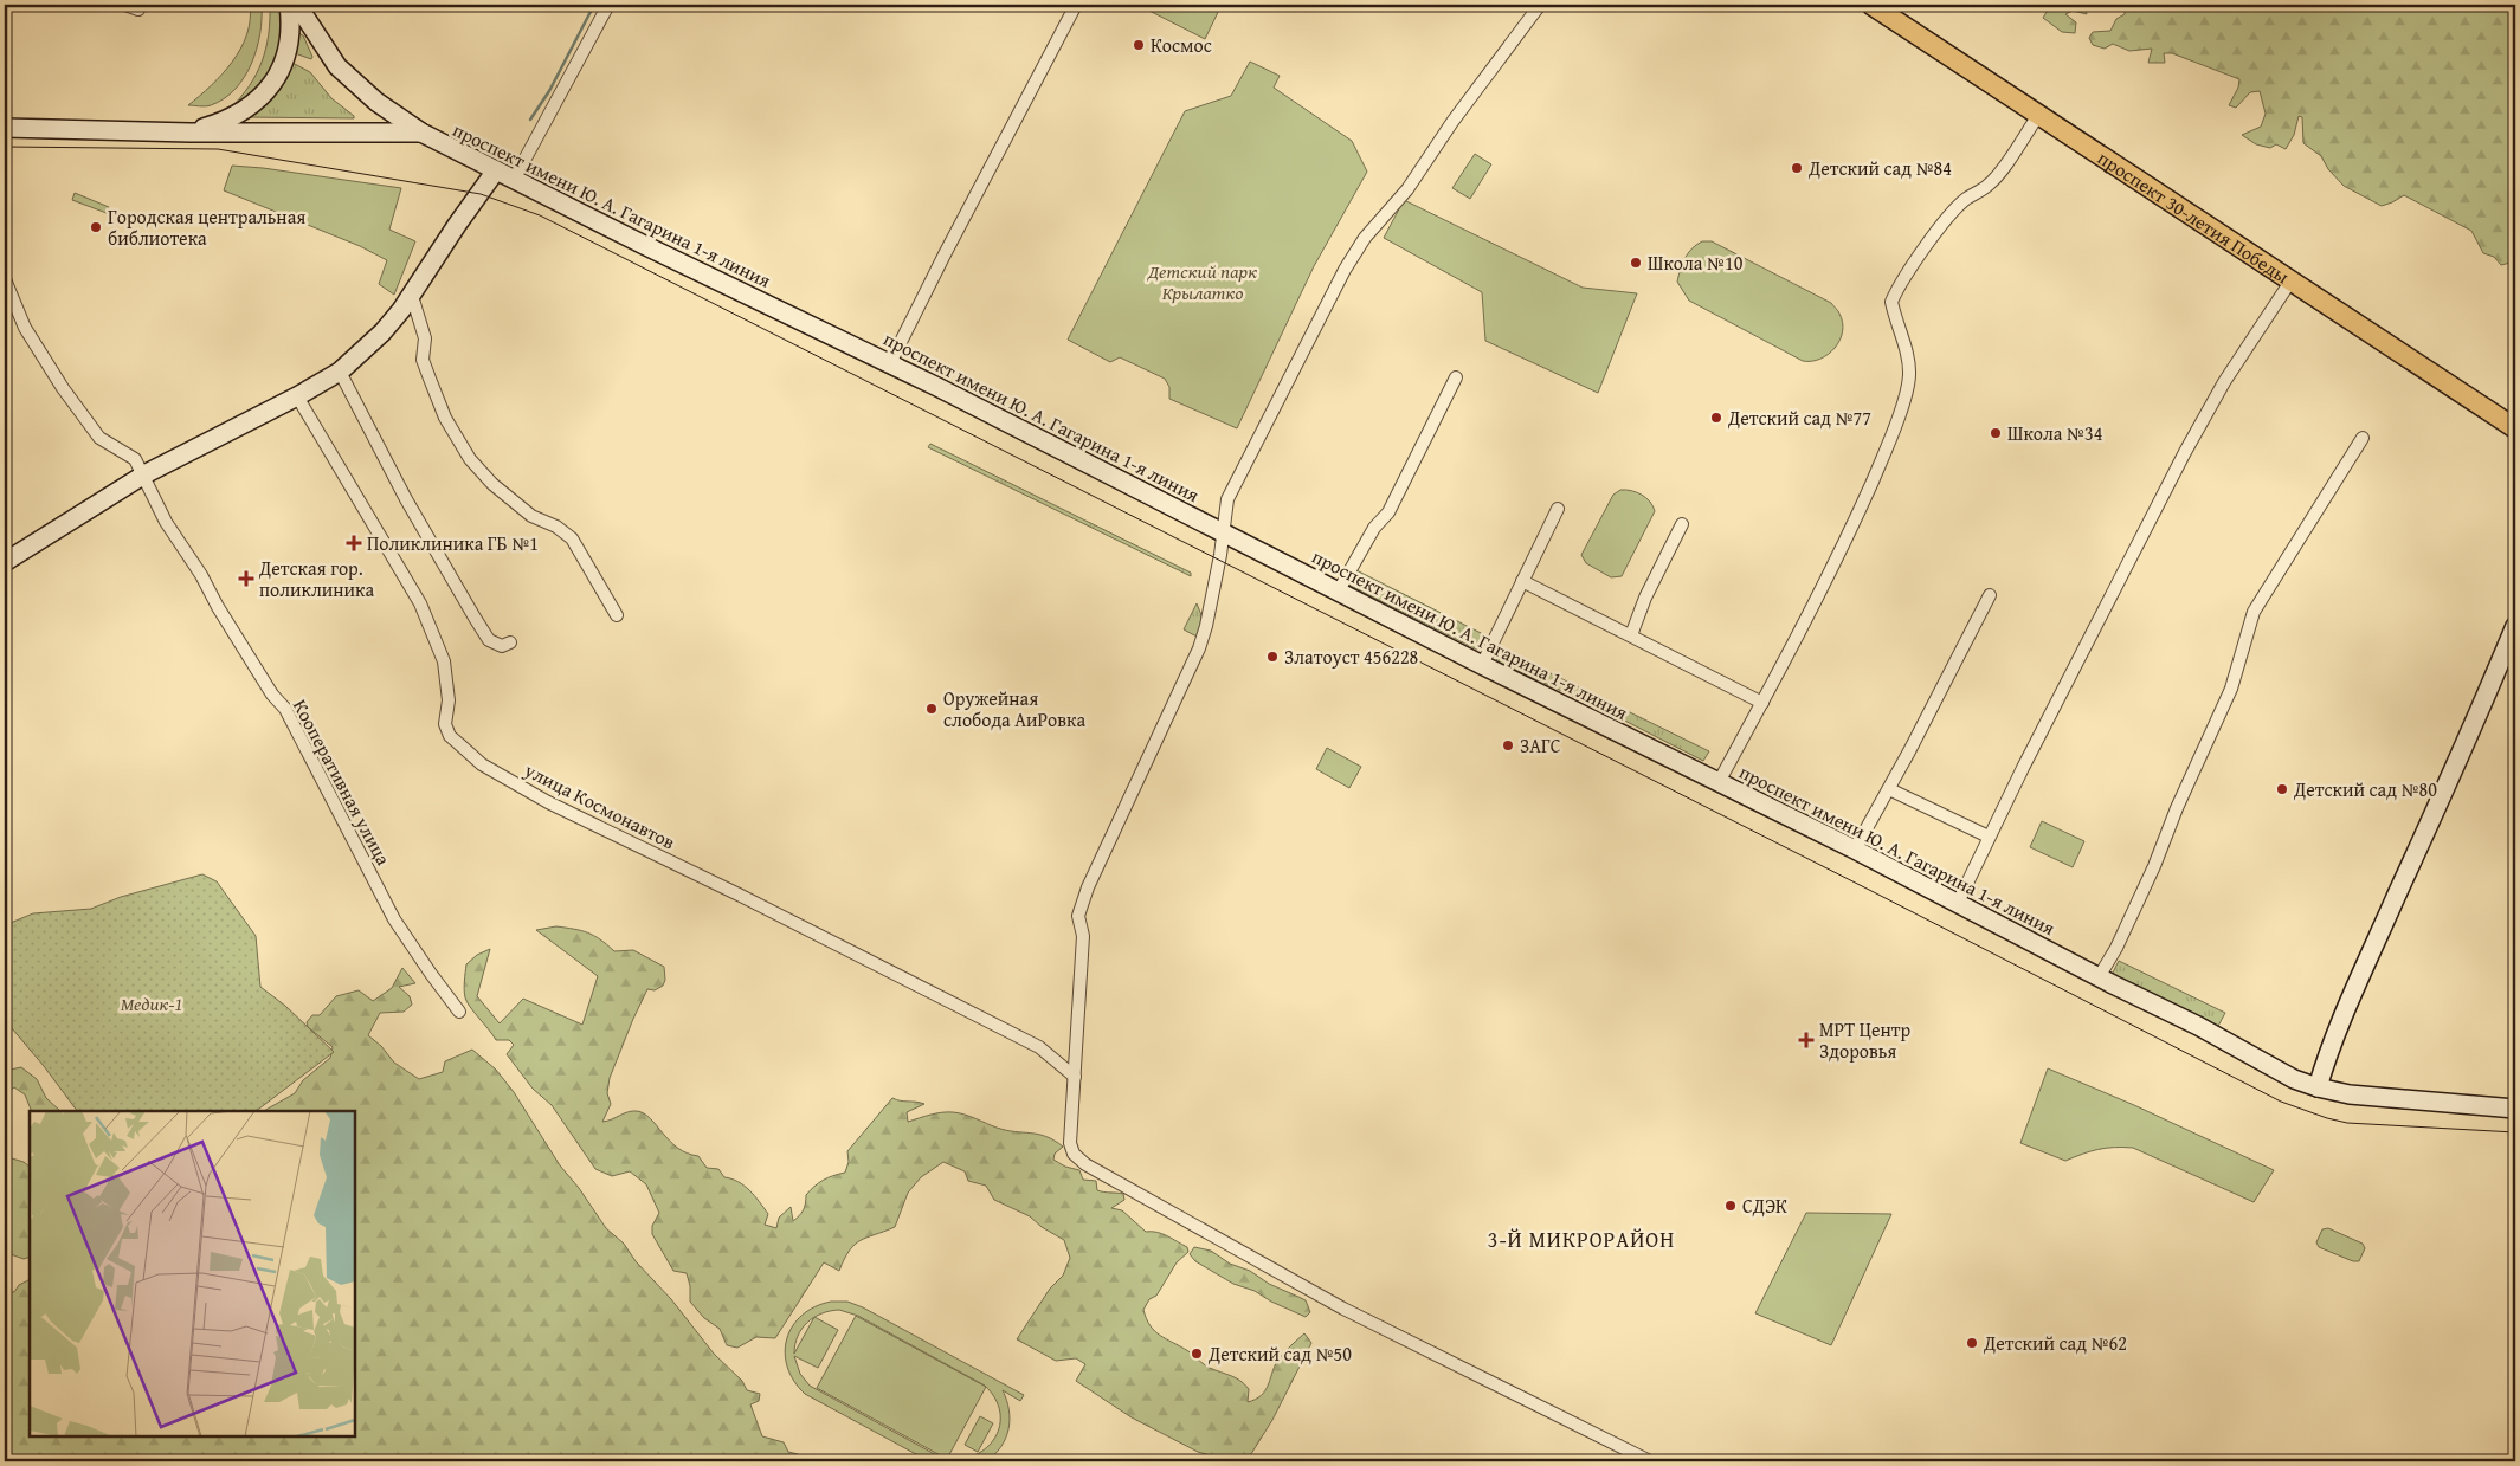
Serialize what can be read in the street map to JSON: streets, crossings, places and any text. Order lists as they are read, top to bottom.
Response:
{
  "streets": {
    "main road": ["проспект имени Ю. А. Гагарина 1-я линия", "проспект 30-летия Победы"],
    "street": ["Кооперативная улица", "улица Космонавтов"]
  },
  "districts": ["3-Й МИКРОРАЙОН"],
  "parks": ["Детский парк Крылатко", "Медик-1"],
  "places": {
    "other": [
      "Космос",
      "Детский сад №84",
      "Городская центральная библиотека",
      "Школа №10",
      "Детский сад №77",
      "Школа №34",
      "Златоуст 456228",
      "Оружейная слобода АиРовка",
      "ЗАГС",
      "Детский сад №80",
      "СДЭК",
      "Детский сад №62",
      "Детский сад №50"
    ],
    "health": ["Поликлиника ГБ №1", "Детская гор. поликлиника", "МРТ Центр Здоровья"]
  }
}
